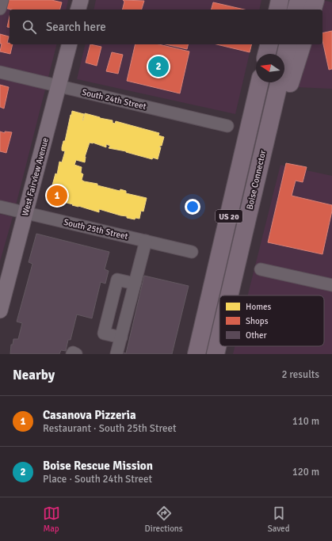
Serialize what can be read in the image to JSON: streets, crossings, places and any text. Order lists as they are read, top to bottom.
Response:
{
  "streets": {
    "highway": ["Boise Connector", "US 20"],
    "main road": ["West Fairview Avenue"],
    "street": ["South 24th Street", "South 25th Street"]
  },
  "crossings": [
    ["South 24th Street", "West Fairview Avenue"],
    ["West Fairview Avenue", "South 25th Street"]
  ],
  "legend": ["Homes", "Shops", "Other"],
  "north": "left",
  "page": {
    "search": "Search here",
    "pins": ["2", "1"],
    "heading": ["Nearby", "2 results"],
    "list": [
      {
        "mark": "1",
        "name": "Casanova Pizzeria",
        "note": "Restaurant · South 25th Street",
        "value": "110 m"
      },
      {
        "mark": "2",
        "name": "Boise Rescue Mission",
        "note": "Place · South 24th Street",
        "value": "120 m"
      }
    ],
    "nav": ["Map", "Directions", "Saved"]
  }
}
